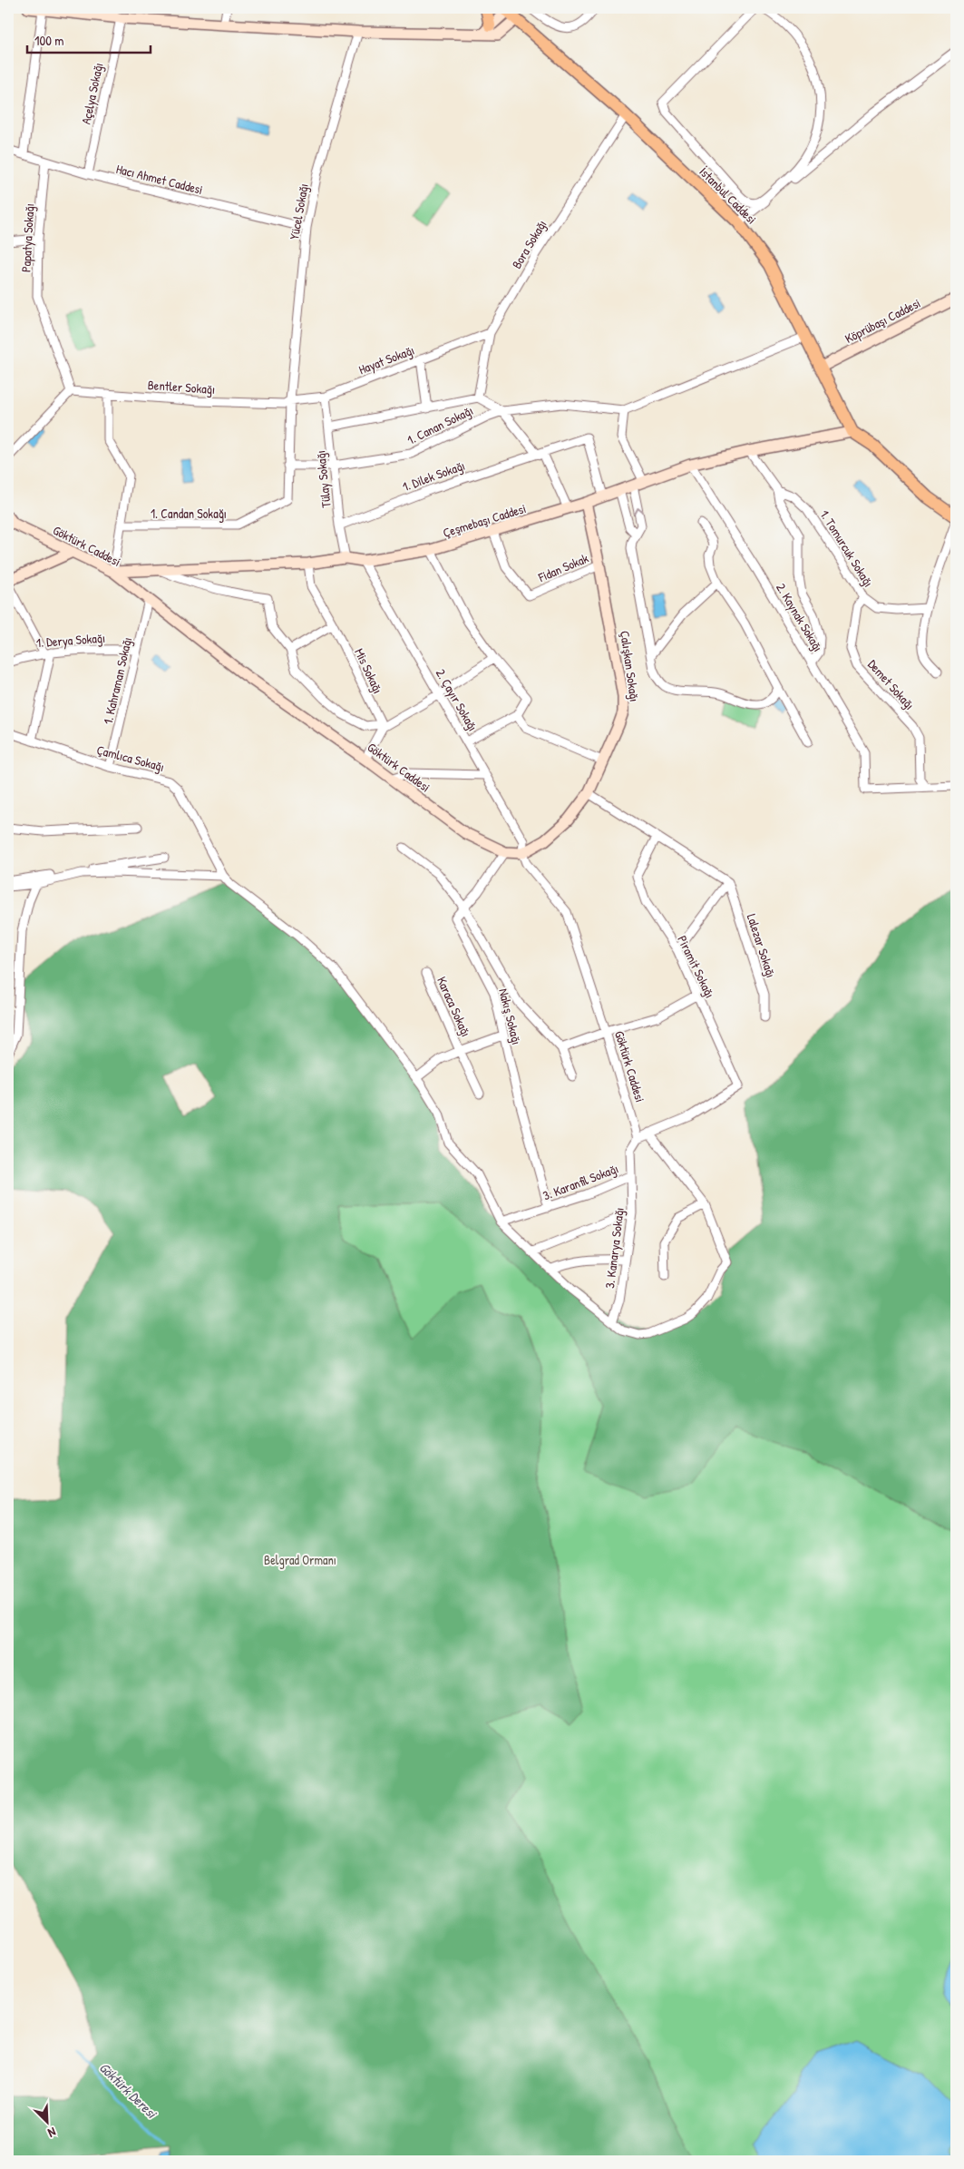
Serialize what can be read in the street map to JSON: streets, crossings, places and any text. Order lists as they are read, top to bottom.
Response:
{
  "streets": {
    "main road": [
      "İstanbul Caddesi",
      "Köprübaşı Caddesi",
      "Çeşmebaşı Caddesi",
      "Göktürk Caddesi",
      "Çalışkan Sokağı"
    ],
    "street": [
      "Açelya Sokağı",
      "Hacı Ahmet Caddesi",
      "Yücel Sokağı",
      "Papatya Sokağı",
      "Bora Sokağı",
      "Hayat Sokağı",
      "Bentler Sokağı",
      "1. Canan Sokağı",
      "1. Dilek Sokağı",
      "Tülay Sokağı",
      "1. Candan Sokağı",
      "1. Tomurcuk Sokağı",
      "Fidan Sokak",
      "2. Kaynak Sokağı",
      "1. Derya Sokağı",
      "Mis Sokağı",
      "1. Kahraman Sokağı",
      "Demet Sokağı",
      "2. Çayır Sokağı",
      "Çamlıca Sokağı",
      "Lalezar Sokağı",
      "Piramit Sokağı",
      "Karaca Sokağı",
      "Nakış Sokağı",
      "3. Karanfil Sokağı",
      "3. Kanarya Sokağı"
    ]
  },
  "crossings": [
    ["Açelya Sokağı", "Hacı Ahmet Caddesi"],
    ["Hacı Ahmet Caddesi", "Yücel Sokağı"],
    ["Hacı Ahmet Caddesi", "Papatya Sokağı"],
    ["İstanbul Caddesi", "Bora Sokağı"],
    ["İstanbul Caddesi", "Köprübaşı Caddesi"],
    ["İstanbul Caddesi", "Çeşmebaşı Caddesi"],
    ["Yücel Sokağı", "Hayat Sokağı"],
    ["Yücel Sokağı", "Bentler Sokağı"],
    ["Yücel Sokağı", "1. Candan Sokağı"],
    ["Papatya Sokağı", "Bentler Sokağı"],
    ["Bora Sokağı", "Hayat Sokağı"],
    ["Hayat Sokağı", "Bentler Sokağı"],
    ["Hayat Sokağı", "Tülay Sokağı"],
    ["Hayat Sokağı", "1. Candan Sokağı"],
    ["Bentler Sokağı", "1. Candan Sokağı"],
    ["1. Canan Sokağı", "Tülay Sokağı"],
    ["1. Canan Sokağı", "1. Candan Sokağı"],
    ["1. Dilek Sokağı", "Tülay Sokağı"],
    ["1. Dilek Sokağı", "Çeşmebaşı Caddesi"],
    ["Tülay Sokağı", "Çeşmebaşı Caddesi"],
    ["Çeşmebaşı Caddesi", "Göktürk Caddesi"],
    ["Çeşmebaşı Caddesi", "Fidan Sokak"],
    ["Çeşmebaşı Caddesi", "2. Kaynak Sokağı"],
    ["Çeşmebaşı Caddesi", "Çalışkan Sokağı"],
    ["Çeşmebaşı Caddesi", "Mis Sokağı"],
    ["Çeşmebaşı Caddesi", "2. Çayır Sokağı"],
    ["Göktürk Caddesi", "Çalışkan Sokağı"],
    ["Göktürk Caddesi", "1. Kahraman Sokağı"],
    ["Göktürk Caddesi", "2. Çayır Sokağı"],
    ["Göktürk Caddesi", "3. Karanfil Sokağı"],
    ["1. Tomurcuk Sokağı", "Demet Sokağı"],
    ["Fidan Sokak", "Çalışkan Sokağı"],
    ["2. Kaynak Sokağı", "Demet Sokağı"],
    ["1. Derya Sokağı", "1. Kahraman Sokağı"],
    ["Çalışkan Sokağı", "2. Çayır Sokağı"],
    ["1. Kahraman Sokağı", "Çamlıca Sokağı"],
    ["Nakış Sokağı", "3. Karanfil Sokağı"],
    ["3. Karanfil Sokağı", "3. Kanarya Sokağı"]
  ],
  "water": ["Göktürk Deresi"],
  "parks": ["Belgrad Ormanı"],
  "scale_bar": "100 m",
  "north": "bottom right"
}
